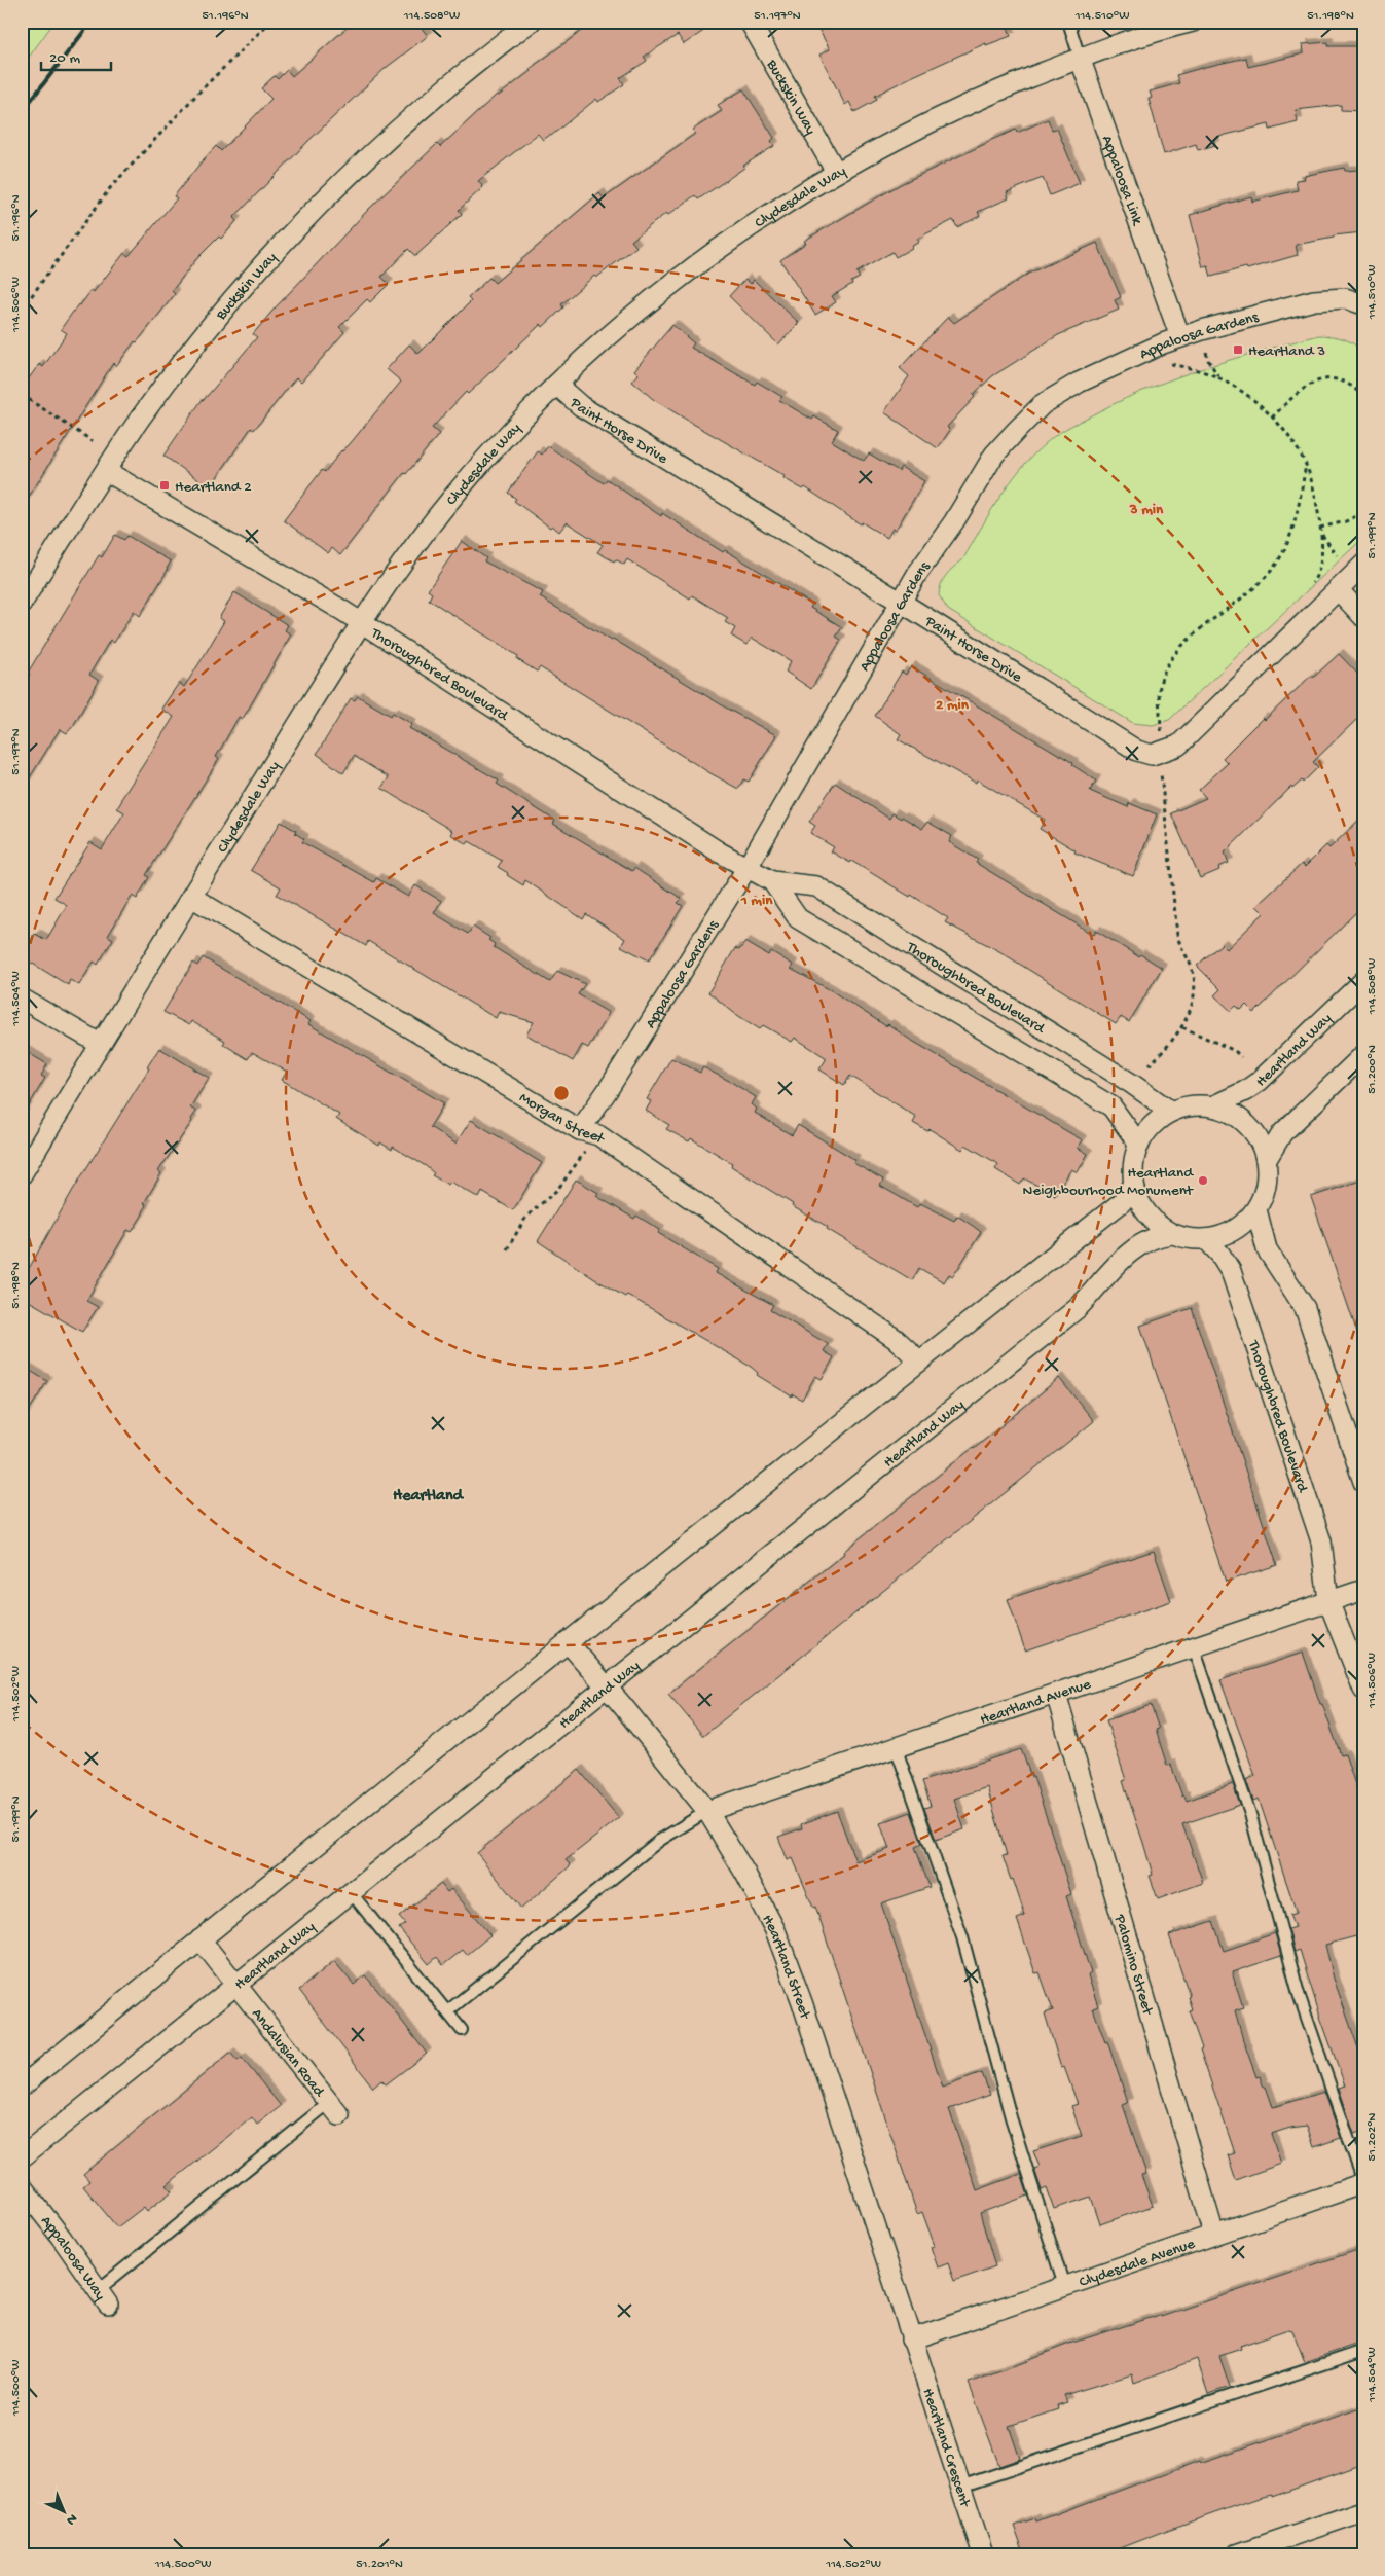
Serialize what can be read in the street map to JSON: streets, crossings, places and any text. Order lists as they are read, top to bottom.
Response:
{
  "streets": {
    "street": [
      "Buckskin Way",
      "Appaloosa Link",
      "Clydesdale Way",
      "Appaloosa Gardens",
      "Paint Horse Drive",
      "Thoroughbred Boulevard",
      "Heartland Way",
      "Morgan Street",
      "Heartland Avenue",
      "Palomino Street",
      "Heartland Street",
      "Andalusian Road",
      "Appaloosa Way",
      "Clydesdale Avenue",
      "Heartland Crescent"
    ]
  },
  "crossings": [
    ["Buckskin Way", "Clydesdale Way"],
    ["Buckskin Way", "Thoroughbred Boulevard"],
    ["Appaloosa Link", "Clydesdale Way"],
    ["Appaloosa Link", "Appaloosa Gardens"],
    ["Clydesdale Way", "Paint Horse Drive"],
    ["Clydesdale Way", "Thoroughbred Boulevard"],
    ["Clydesdale Way", "Morgan Street"],
    ["Appaloosa Gardens", "Paint Horse Drive"],
    ["Appaloosa Gardens", "Thoroughbred Boulevard"],
    ["Appaloosa Gardens", "Morgan Street"],
    ["Thoroughbred Boulevard", "Heartland Way"],
    ["Thoroughbred Boulevard", "Heartland Avenue"],
    ["Heartland Way", "Heartland Street"],
    ["Heartland Way", "Andalusian Road"],
    ["Heartland Avenue", "Palomino Street"],
    ["Heartland Avenue", "Heartland Street"],
    ["Palomino Street", "Clydesdale Avenue"],
    ["Heartland Street", "Clydesdale Avenue"],
    ["Heartland Street", "Heartland Crescent"],
    ["Clydesdale Avenue", "Heartland Crescent"]
  ],
  "districts": ["Heartland"],
  "places": {
    "transit": ["Heartland 3", "Heartland 2"],
    "other": ["Heartland Neighbourhood Monument"]
  },
  "scale_bar": "20 m",
  "north": "bottom right",
  "coordinates": [
    "51.196°N",
    "114.508°W",
    "51.197°N",
    "114.510°W",
    "51.198°N",
    "114.506°W",
    "51.199°N",
    "114.504°W",
    "51.200°N",
    "114.502°W",
    "51.202°N",
    "114.500°W",
    "51.201°N"
  ],
  "rings": ["3 min", "2 min", "1 min"]
}
